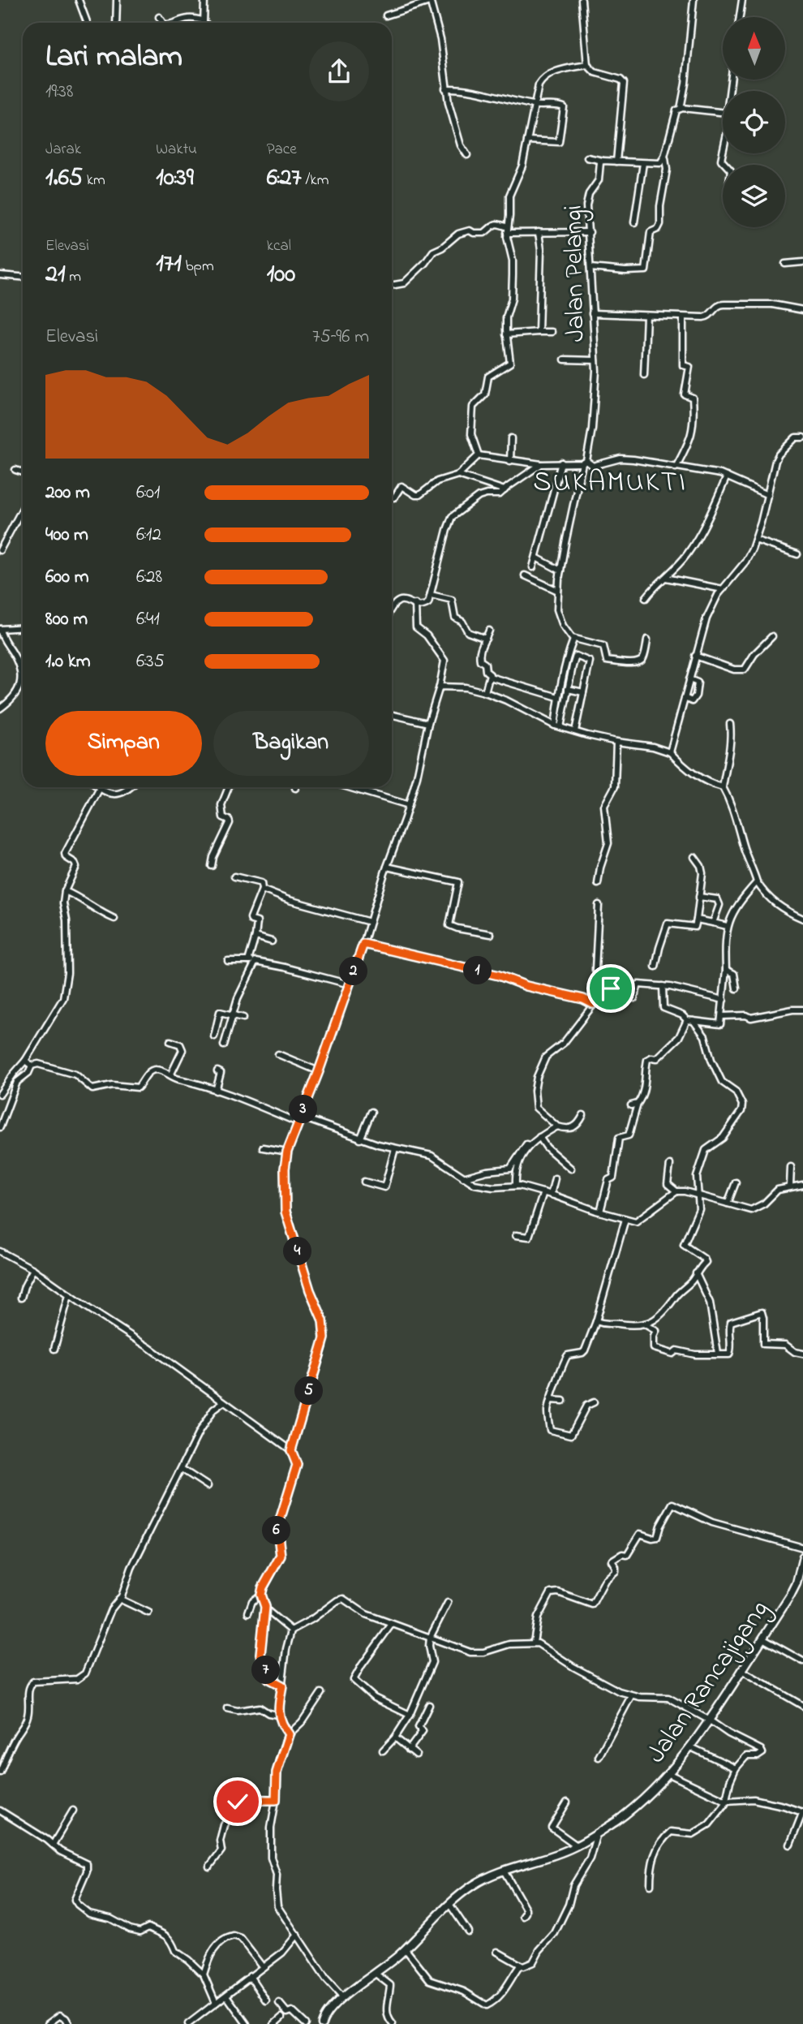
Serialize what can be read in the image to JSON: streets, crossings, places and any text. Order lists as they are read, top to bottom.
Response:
{
  "streets": {
    "main road": ["Jalan Rancajigang"],
    "street": ["Jalan Pelangi"]
  },
  "districts": ["SUKAMUKTI"],
  "north": "top",
  "page": {
    "heading": ["Lari malam", "19:38"],
    "stats": [
      ["Jarak", "1.65 km"],
      ["Waktu", "10:39"],
      ["Pace", "6:27 /km"],
      ["Elevasi", "21 m"],
      ["171 bpm"],
      ["kcal", "100"]
    ],
    "chart": ["Elevasi", "75–96 m"],
    "list": [
      {
        "name": "200 m",
        "note": "6:01"
      },
      {
        "name": "400 m",
        "note": "6:12"
      },
      {
        "name": "600 m",
        "note": "6:28"
      },
      {
        "name": "800 m",
        "note": "6:41"
      },
      {
        "name": "1.0 km",
        "note": "6:35"
      }
    ],
    "buttons": ["Simpan", "Bagikan"],
    "pins": [
      "1",
      "2",
      "3",
      "4",
      "5",
      "6",
      "7"
    ]
  }
}
